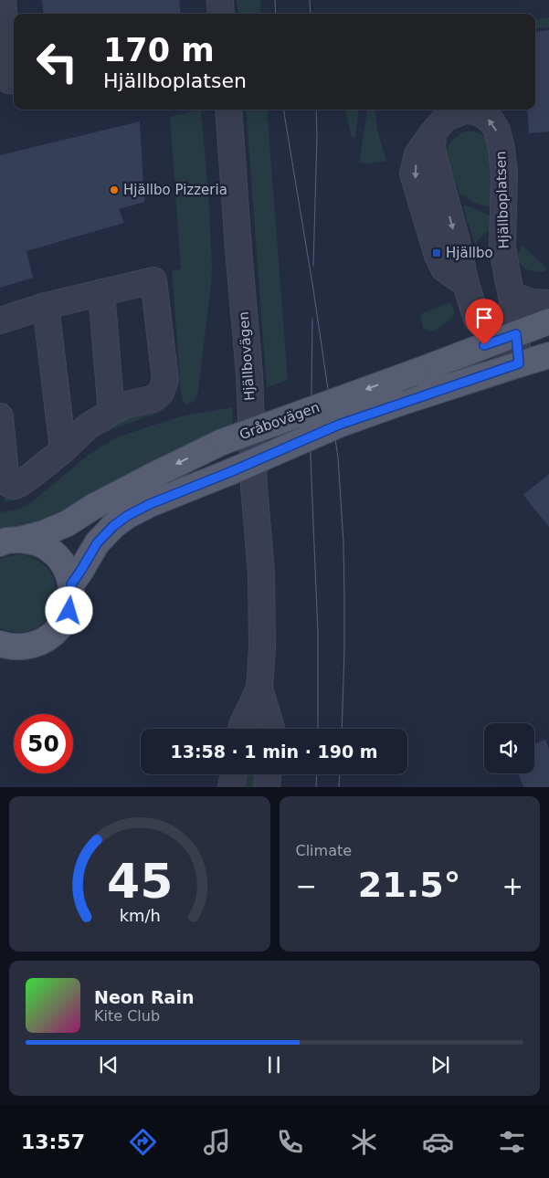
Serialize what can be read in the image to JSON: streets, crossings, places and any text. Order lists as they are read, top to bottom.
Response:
{
  "streets": {
    "main road": ["Gråbovägen"],
    "street": ["Hjällboplatsen", "Hjällbovägen"]
  },
  "crossings": [
    ["Hjällboplatsen", "Gråbovägen"]
  ],
  "places": {
    "other": ["Hjällbo Pizzeria"],
    "transit": ["Hjällbo"]
  },
  "page": {
    "turn": ["170 m", "Hjällboplatsen"],
    "limit": "50",
    "trip": "13:58 · 1 min · 190 m",
    "tile": "Climate",
    "heat": ["−", "21.5°", "+"],
    "song": ["Neon Rain", "Kite Club"],
    "tabs": "13:57",
    "gauge": ["45", "km/h"]
  }
}
